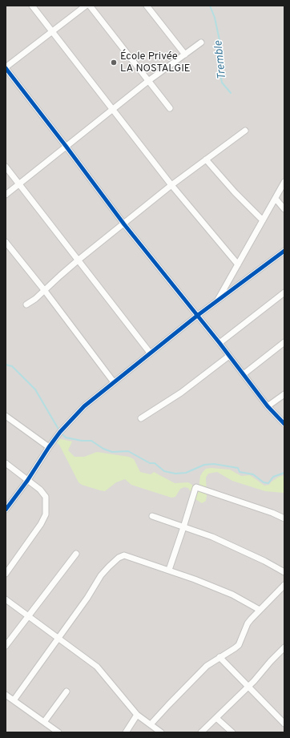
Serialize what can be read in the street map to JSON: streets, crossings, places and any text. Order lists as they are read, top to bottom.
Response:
{
  "water": ["Tremble"],
  "places": ["École Privée LA NOSTALGIE"]
}
